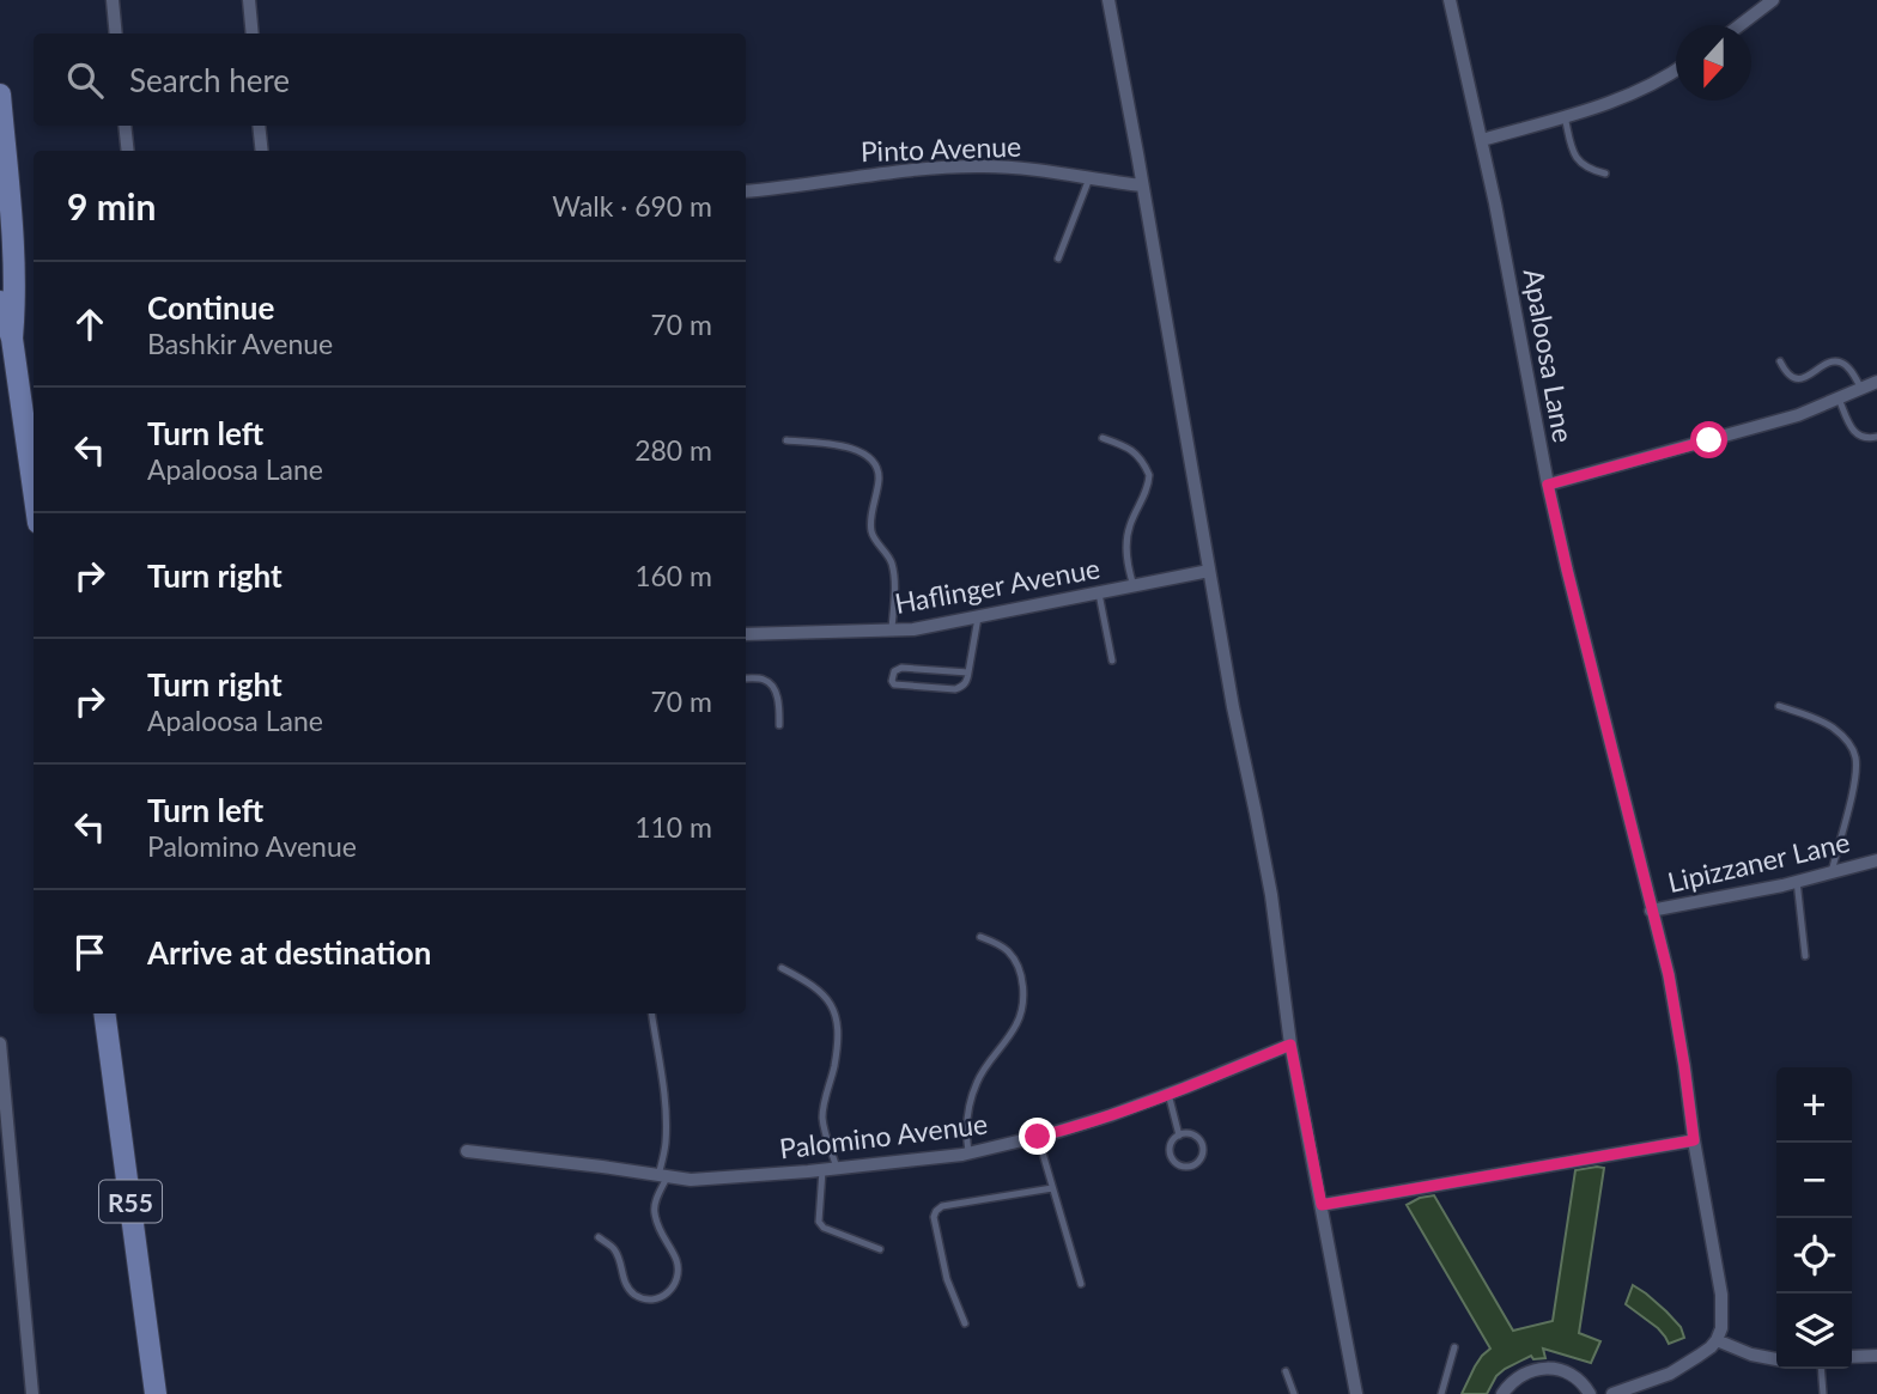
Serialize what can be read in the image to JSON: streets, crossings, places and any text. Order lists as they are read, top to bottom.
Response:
{
  "streets": {
    "main road": ["R55"],
    "street": [
      "Pinto Avenue",
      "Apaloosa Lane",
      "Haflinger Avenue",
      "Lipizzaner Lane",
      "Palomino Avenue"
    ]
  },
  "crossings": [
    ["Apaloosa Lane", "Lipizzaner Lane"]
  ],
  "north": "bottom",
  "page": {
    "search": "Search here",
    "heading": ["9 min", "Walk · 690 m"],
    "list": [
      ["Continue", "Bashkir Avenue", "70 m"],
      ["Turn left", "Apaloosa Lane", "280 m"],
      ["Turn right", "160 m"],
      ["Turn right", "Apaloosa Lane", "70 m"],
      ["Turn left", "Palomino Avenue", "110 m"],
      "Arrive at destination"
    ],
    "map_buttons": ["+", "−"]
  }
}
